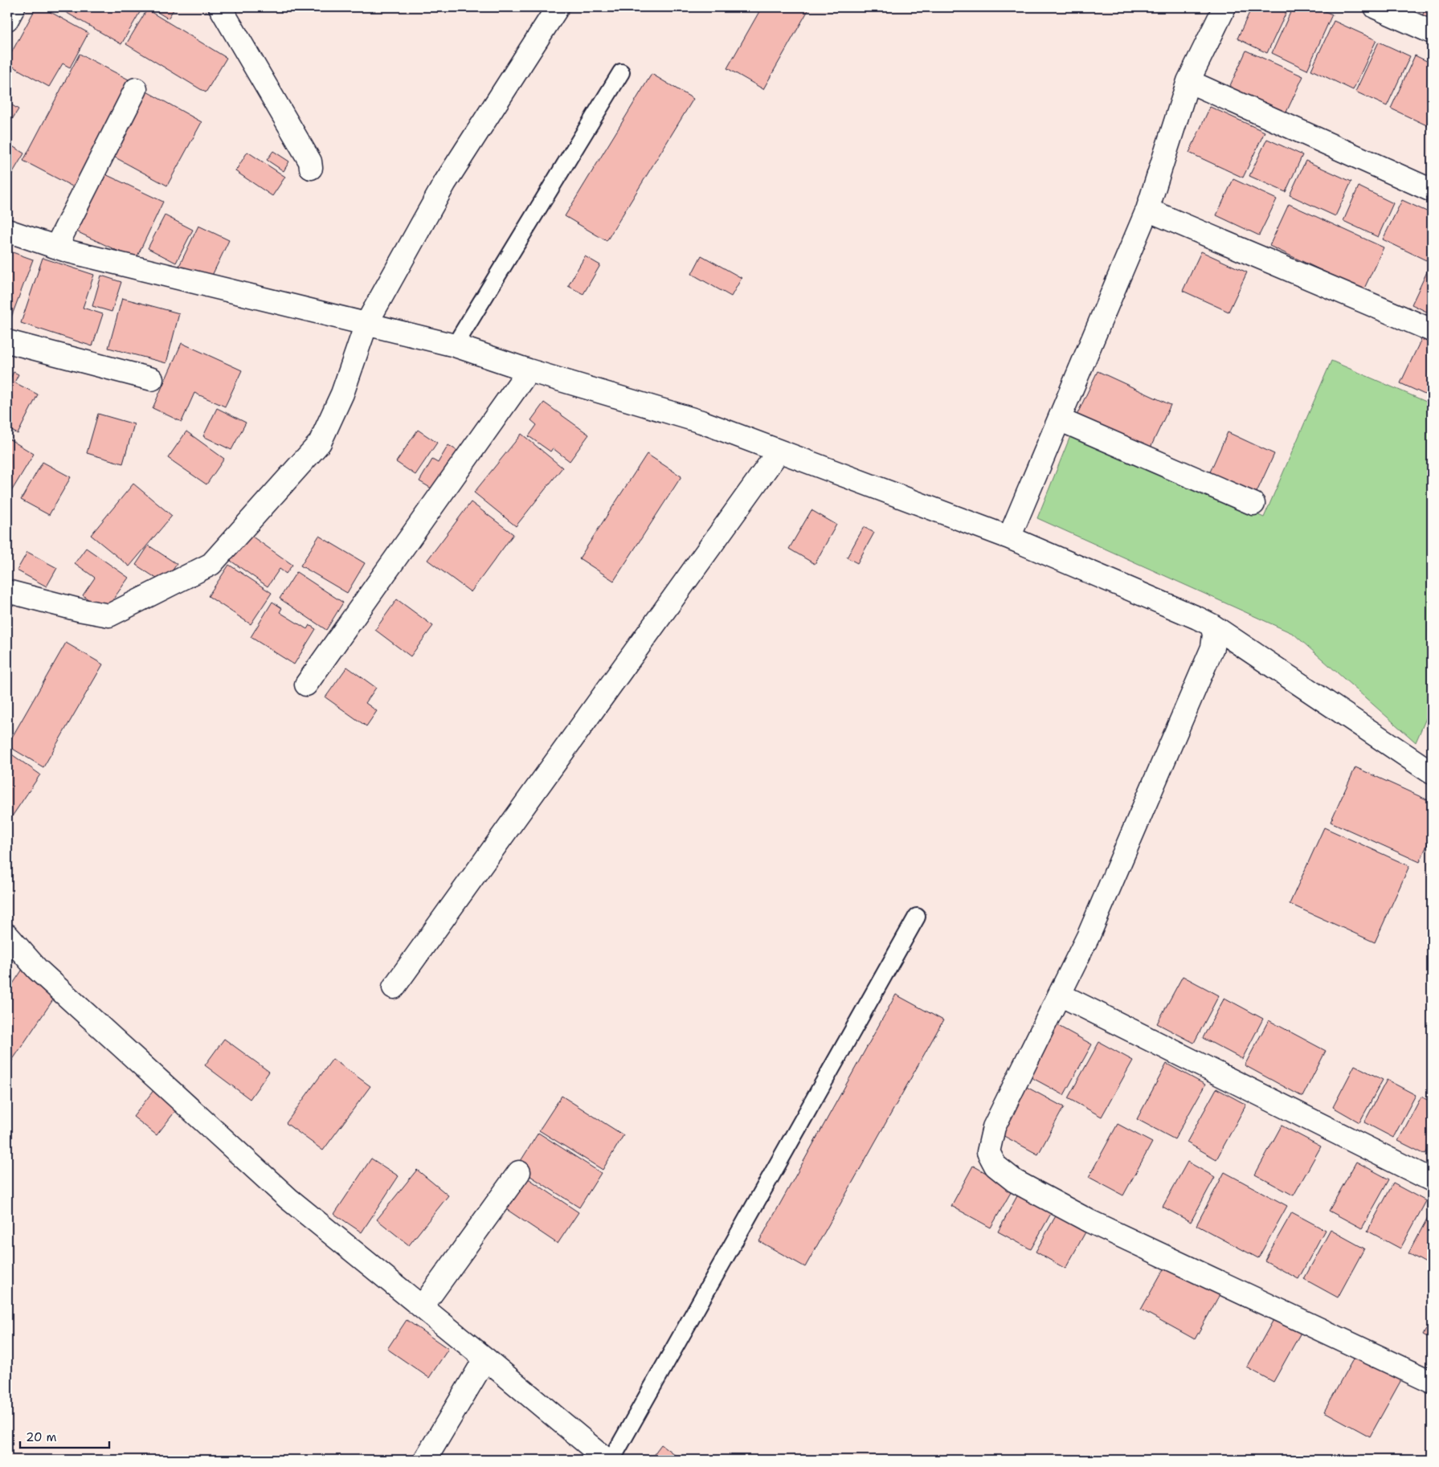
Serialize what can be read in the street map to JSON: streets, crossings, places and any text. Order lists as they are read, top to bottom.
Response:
{
  "scale_bar": "20 m"
}
